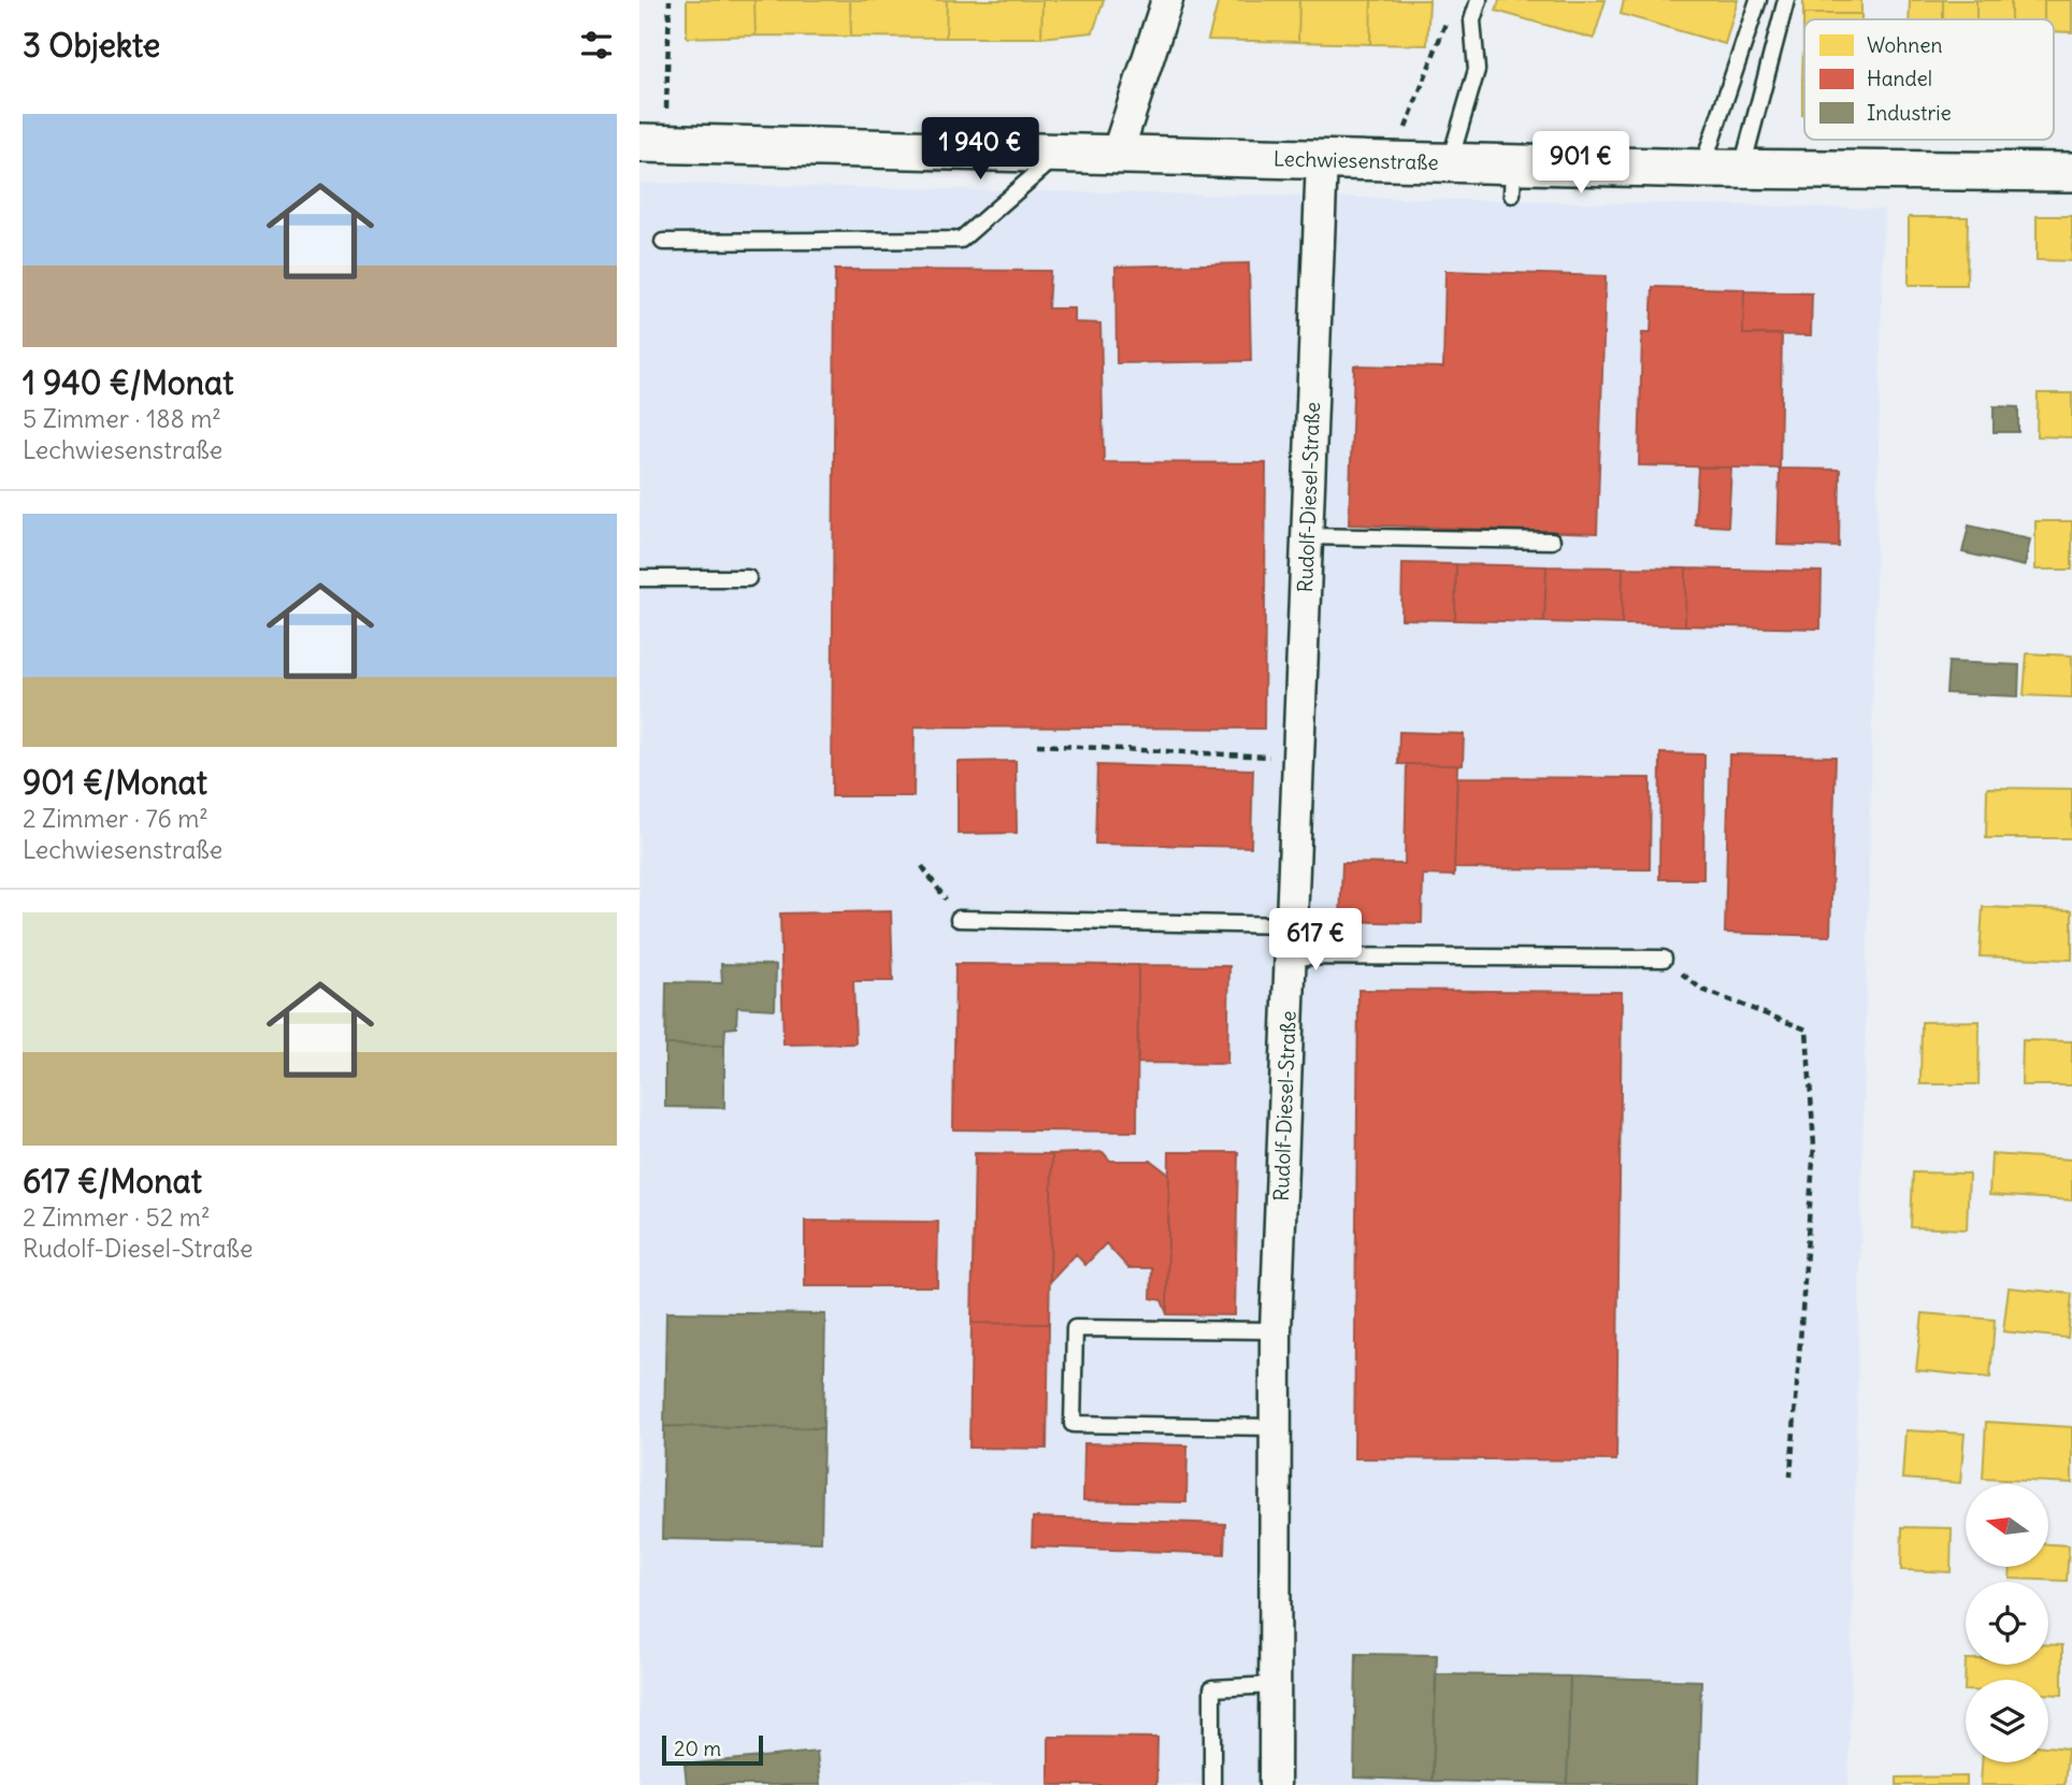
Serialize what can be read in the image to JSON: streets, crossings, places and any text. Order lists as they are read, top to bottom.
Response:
{
  "streets": {
    "street": ["Lechwiesenstraße", "Rudolf-Diesel-Straße"]
  },
  "crossings": [
    ["Lechwiesenstraße", "Rudolf-Diesel-Straße"]
  ],
  "legend": ["Wohnen", "Handel", "Industrie"],
  "scale_bar": "20 m",
  "north": "left",
  "page": {
    "heading": "3 Objekte",
    "list": [
      {
        "name": "1 940 €/Monat",
        "note": "5 Zimmer · 188 m² · Lechwiesenstraße"
      },
      {
        "name": "901 €/Monat",
        "note": "2 Zimmer · 76 m² · Lechwiesenstraße"
      },
      {
        "name": "617 €/Monat",
        "note": "2 Zimmer · 52 m² · Rudolf-Diesel-Straße"
      }
    ],
    "price": ["1 940 €", "901 €", "617 €"],
    "scale": "20 m"
  }
}
